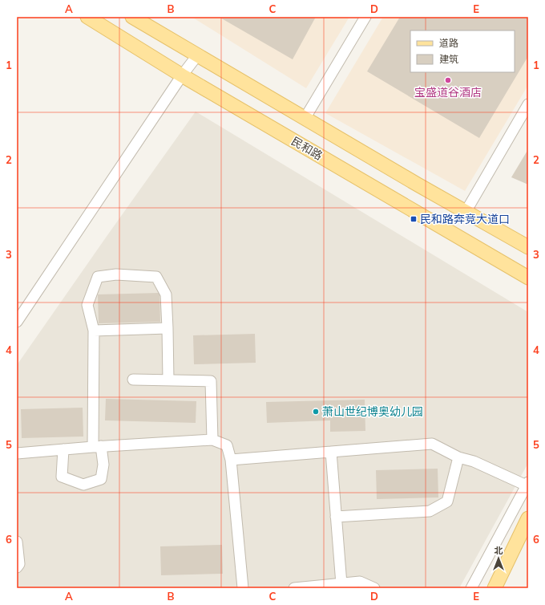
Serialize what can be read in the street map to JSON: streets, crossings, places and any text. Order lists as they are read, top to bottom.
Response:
{
  "streets": {
    "main road": ["民和路"]
  },
  "places": {
    "other": ["宝盛道谷酒店", "萧山世纪博奥幼儿园"],
    "transit": ["民和路奔竞大道口"]
  },
  "legend": ["道路", "建筑"],
  "north": "top",
  "grid": {
    "columns": [
      "A",
      "B",
      "C",
      "D",
      "E"
    ],
    "rows": [
      "1",
      "2",
      "3",
      "4",
      "5",
      "6"
    ]
  }
}
